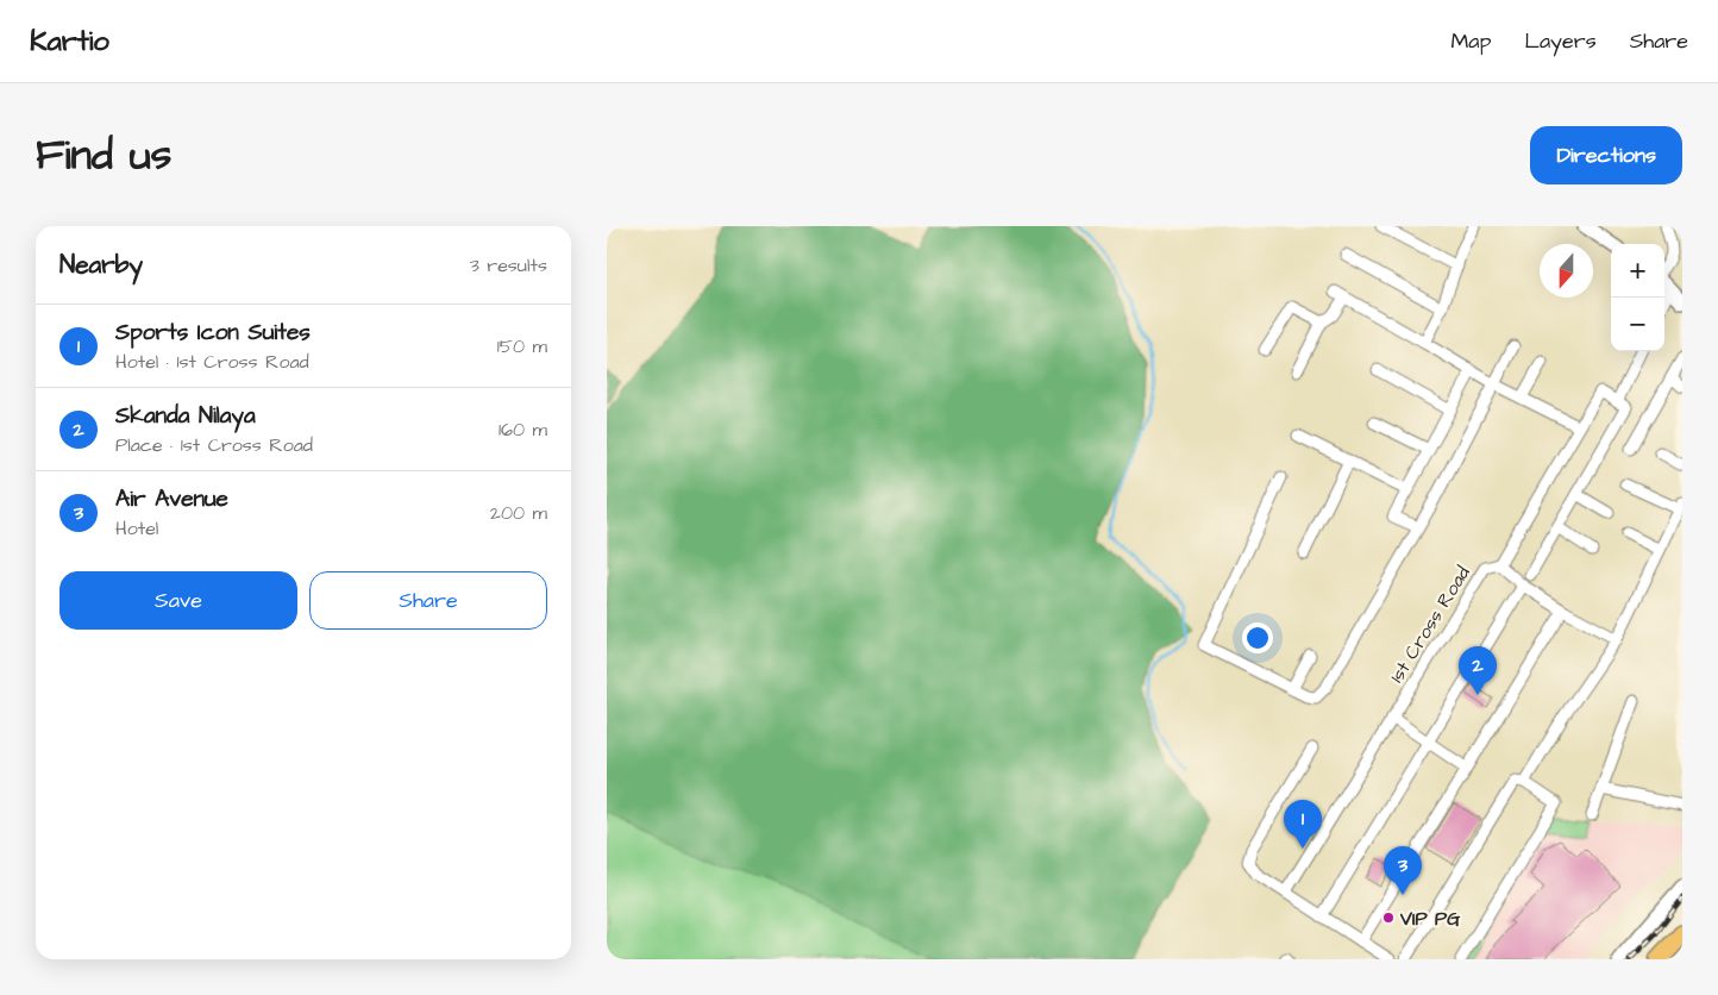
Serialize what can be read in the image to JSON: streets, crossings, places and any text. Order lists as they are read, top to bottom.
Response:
{
  "streets": {
    "street": ["1st Cross Road"]
  },
  "places": ["VIP PG"],
  "north": "bottom",
  "page": {
    "header": "Kartio",
    "nav": ["Map", "Layers", "Share"],
    "title": "Find us",
    "buttons": [
      "Directions",
      ["Save", "Share"]
    ],
    "heading": ["Nearby", "3 results"],
    "map_buttons": ["+", "−"],
    "list": [
      {
        "mark": "1",
        "name": "Sports Icon Suites",
        "note": "Hotel · 1st Cross Road",
        "value": "150 m"
      },
      {
        "mark": "2",
        "name": "Skanda Nilaya",
        "note": "Place · 1st Cross Road",
        "value": "160 m"
      },
      {
        "mark": "3",
        "name": "Air Avenue",
        "note": "Hotel",
        "value": "200 m"
      }
    ],
    "pins": ["2", "1", "3"]
  }
}
